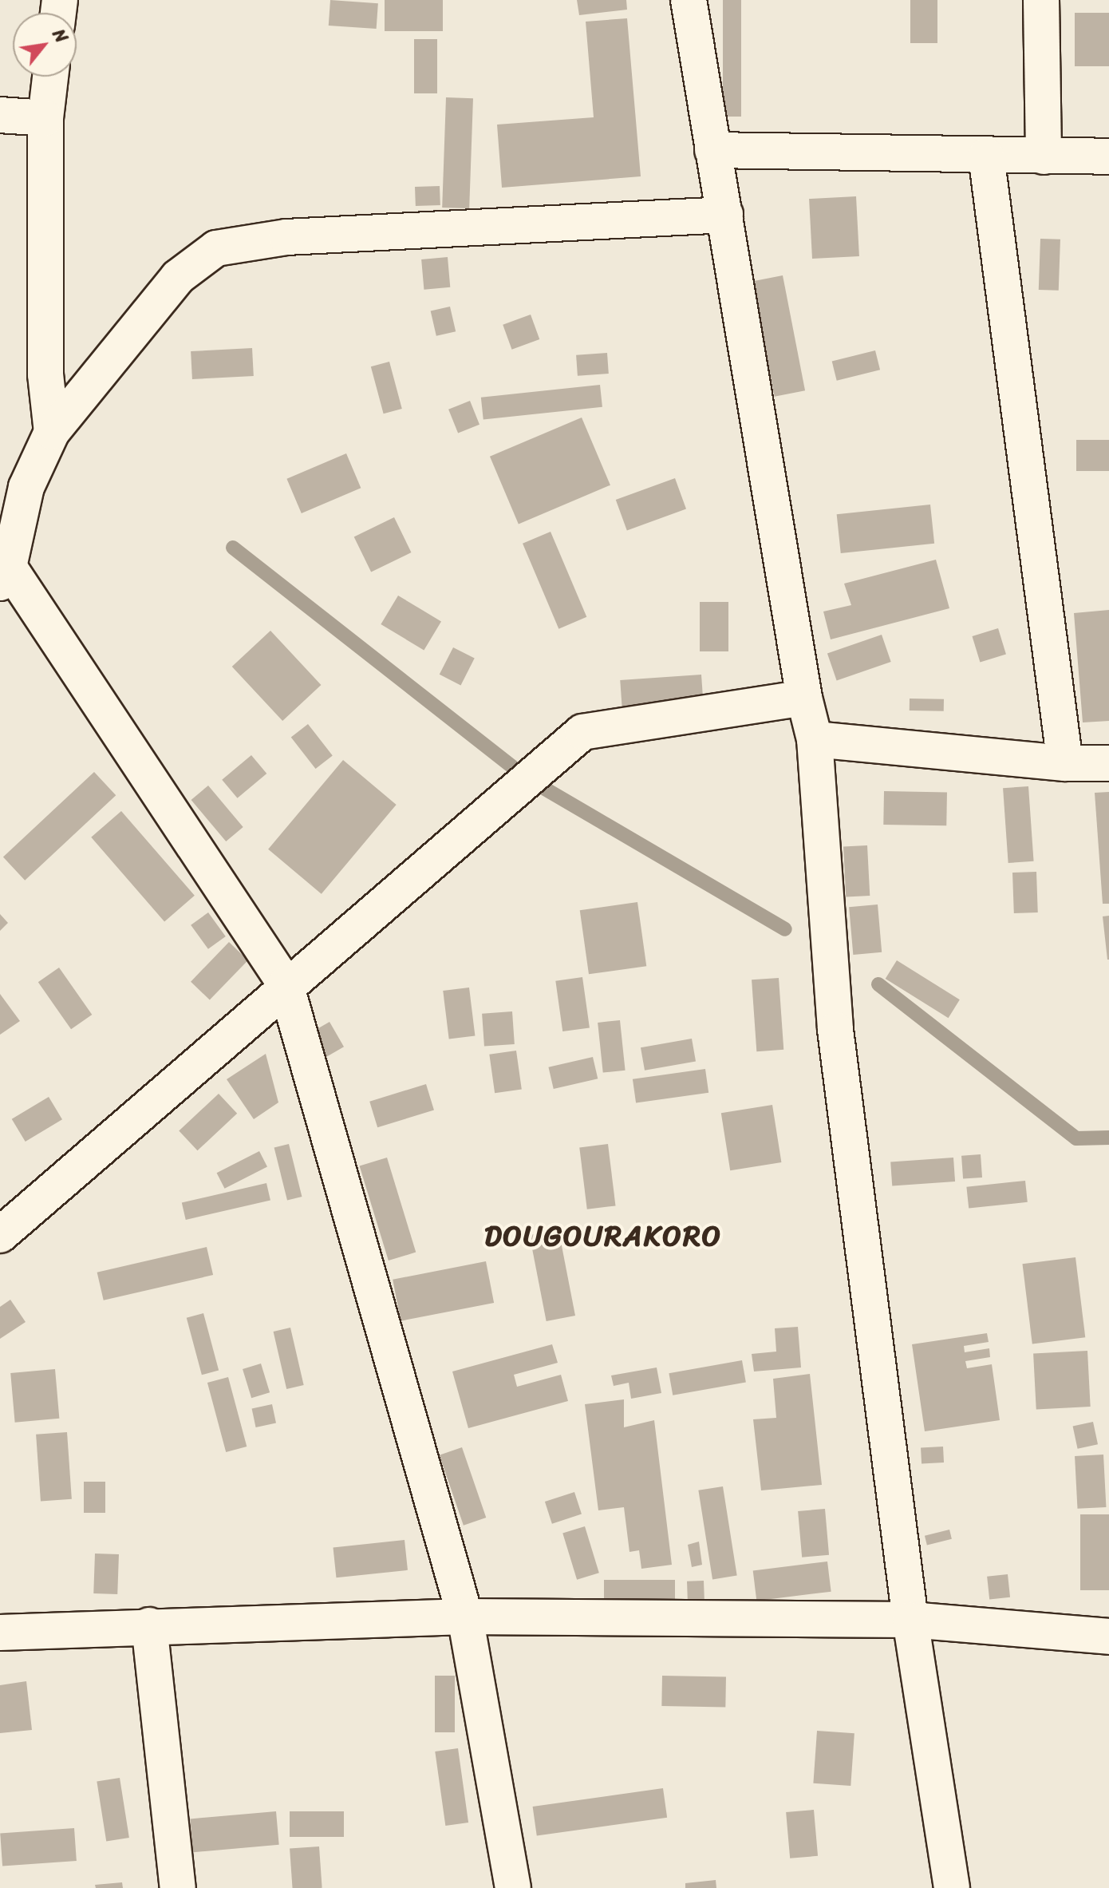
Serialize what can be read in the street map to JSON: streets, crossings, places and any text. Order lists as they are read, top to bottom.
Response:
{
  "districts": ["DOUGOURAKORO"],
  "north": "top right"
}
